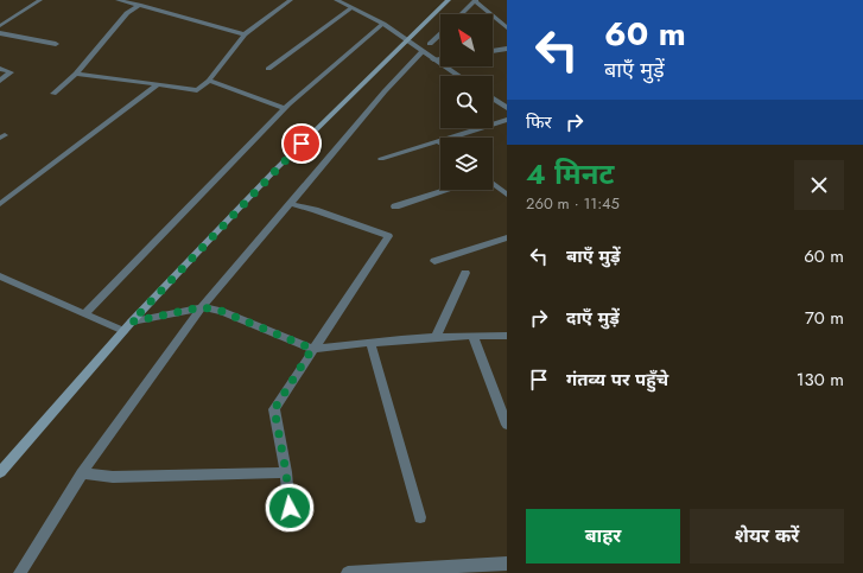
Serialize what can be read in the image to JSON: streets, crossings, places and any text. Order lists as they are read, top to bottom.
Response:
{
  "north": "top left",
  "page": {
    "turn": ["60 m", "बाएँ मुड़ें"],
    "then": "फिर",
    "heading": ["4 मिनट", "260 m · 11:45"],
    "list": [
      {
        "name": "बाएँ मुड़ें",
        "value": "60 m"
      },
      {
        "name": "दाएँ मुड़ें",
        "value": "70 m"
      },
      {
        "name": "गंतव्य पर पहुँचे",
        "value": "130 m"
      }
    ],
    "buttons": ["बाहर", "शेयर करें"]
  }
}
